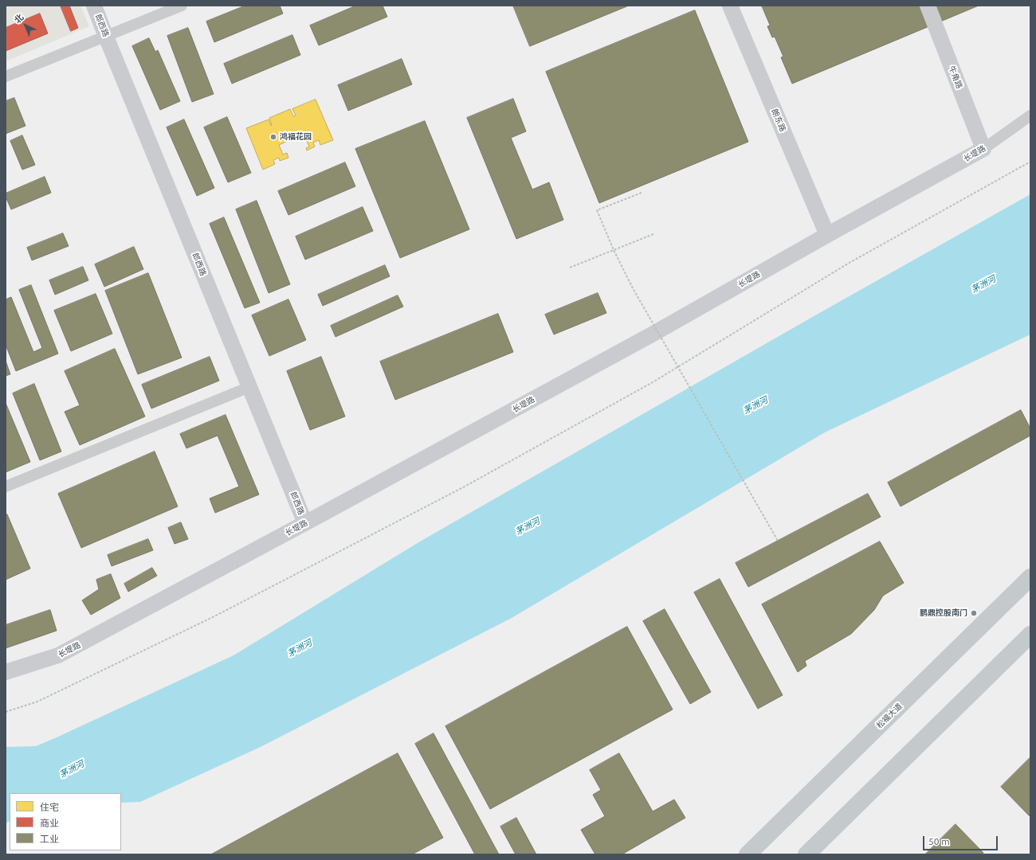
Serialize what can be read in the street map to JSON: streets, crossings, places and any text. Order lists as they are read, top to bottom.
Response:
{
  "streets": {
    "main road": ["松福大道"],
    "street": [
      "郎西路",
      "牛角路",
      "朗东路",
      "长堤路"
    ]
  },
  "crossings": [
    ["郎西路", "长堤路"],
    ["牛角路", "长堤路"],
    ["朗东路", "长堤路"]
  ],
  "water": ["茅洲河"],
  "places": ["鸿福花园", "鹏鼎控股南门"],
  "legend": ["住宅", "商业", "工业"],
  "scale_bar": "50 m",
  "north": "top left"
}
